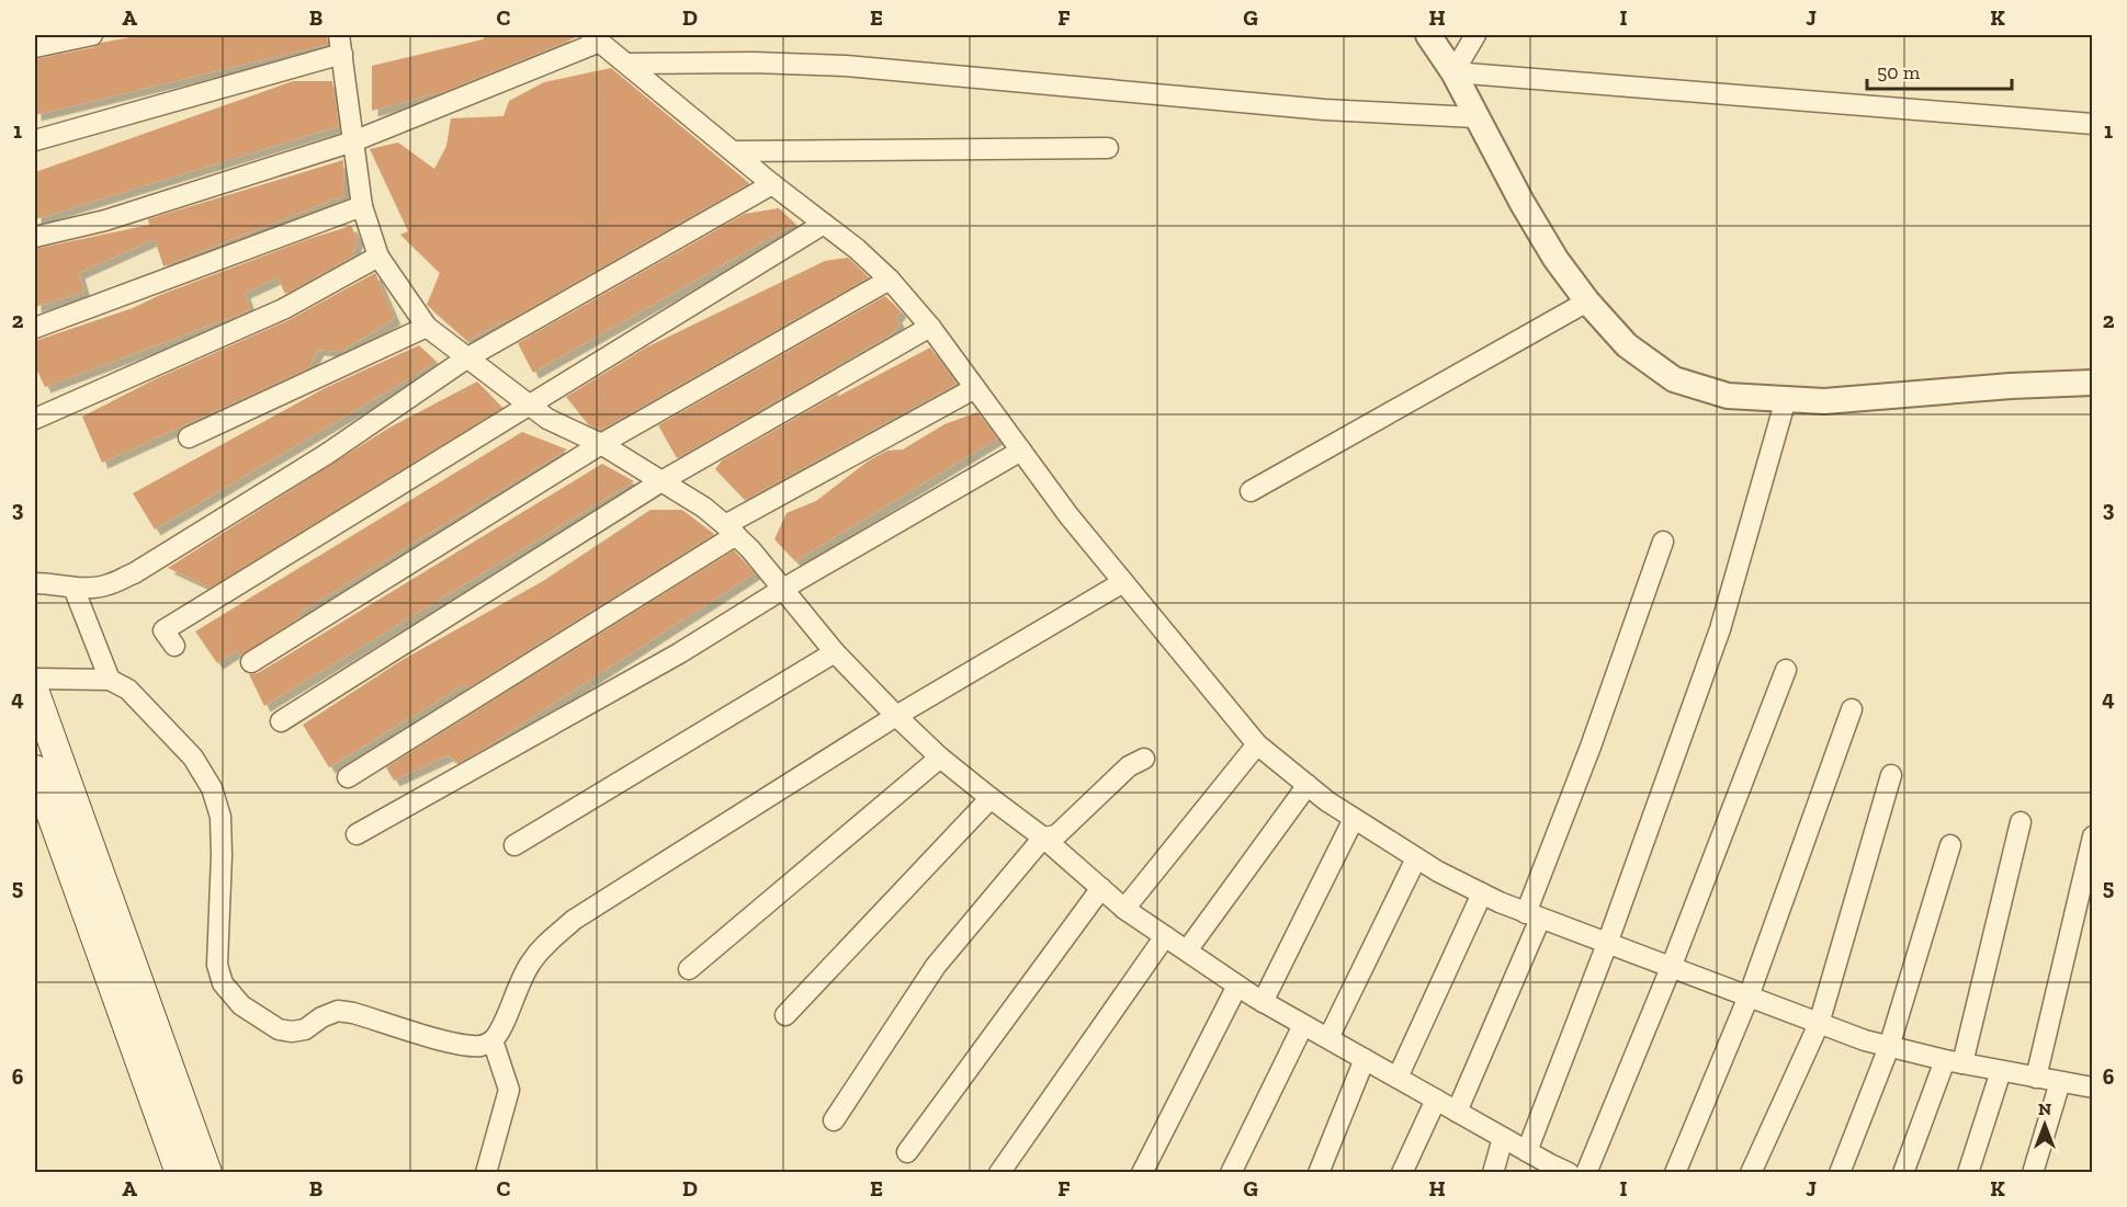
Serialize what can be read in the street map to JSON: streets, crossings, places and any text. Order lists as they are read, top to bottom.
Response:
{
  "scale_bar": "50 m",
  "north": "top",
  "grid": {
    "columns": [
      "A",
      "B",
      "C",
      "D",
      "E",
      "F",
      "G",
      "H",
      "I",
      "J",
      "K"
    ],
    "rows": [
      "1",
      "2",
      "3",
      "4",
      "5",
      "6"
    ]
  }
}
